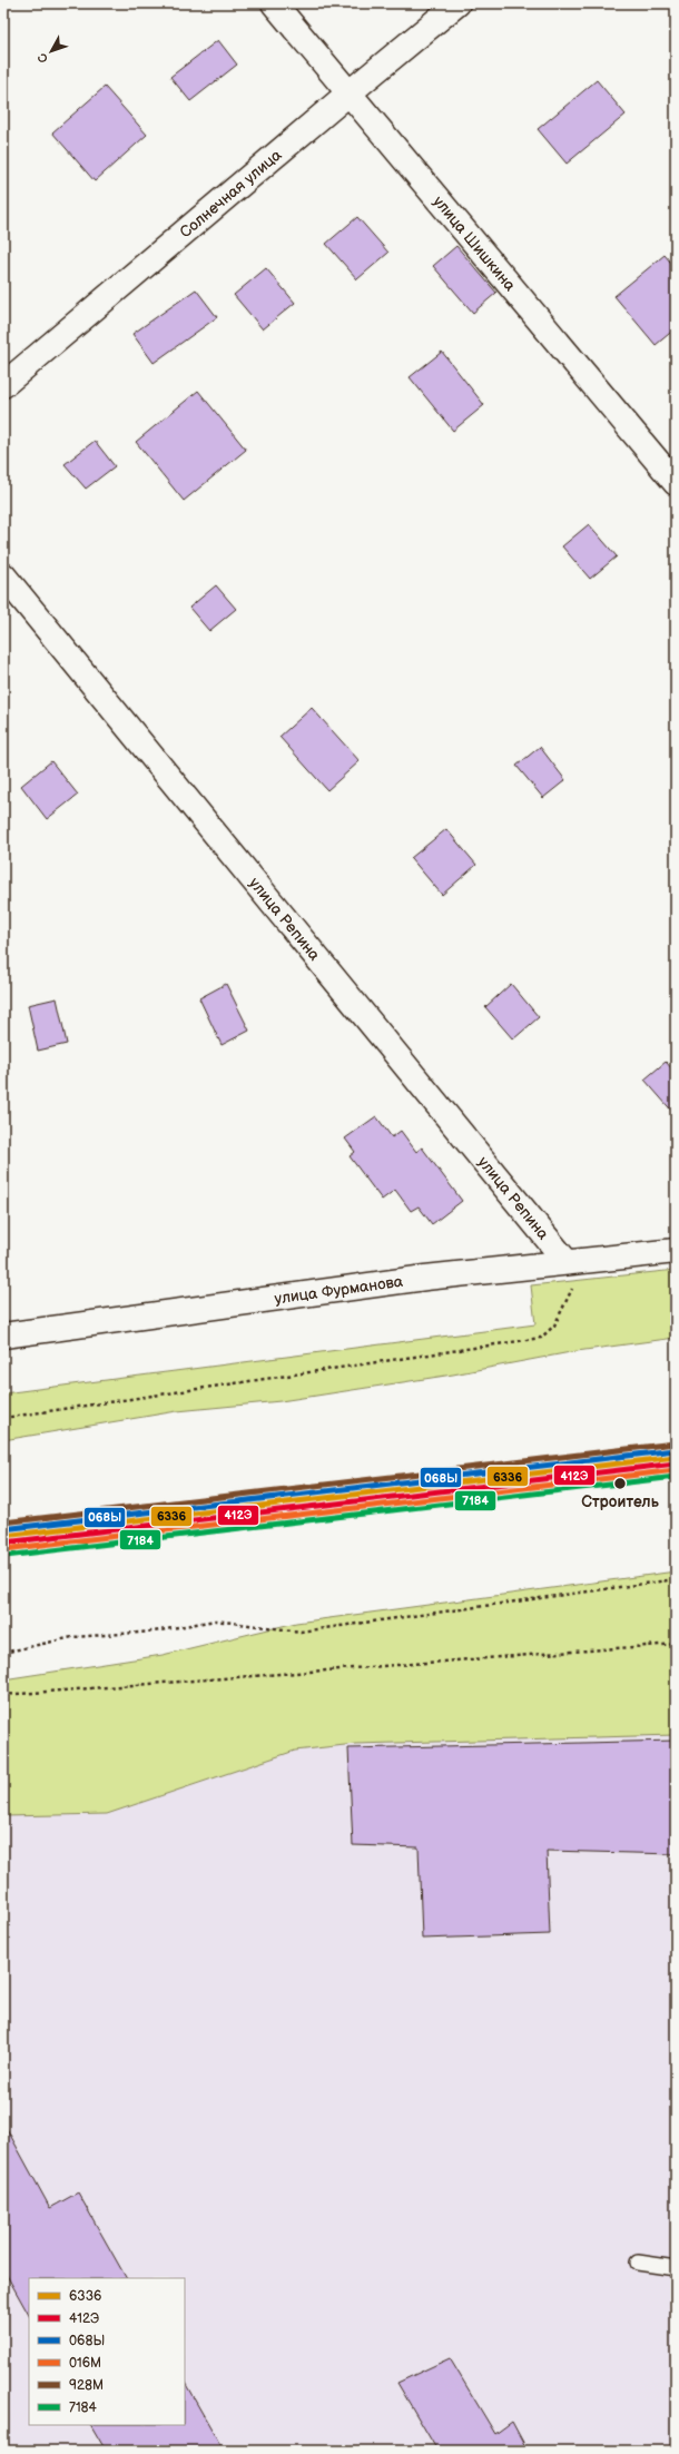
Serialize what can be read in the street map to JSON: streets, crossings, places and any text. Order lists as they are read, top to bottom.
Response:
{
  "streets": {
    "street": [
      "Солнечная улица",
      "улица Шишкина",
      "улица Репина",
      "улица Фурманова"
    ]
  },
  "crossings": [
    ["Солнечная улица", "улица Шишкина"],
    ["улица Репина", "улица Фурманова"]
  ],
  "places": ["Строитель"],
  "lines": [
    "transit line 928М",
    "transit line 068Ы",
    "transit line 6336",
    "transit line 412Э",
    "transit line 016М",
    "transit line 7184"
  ],
  "legend": [
    "6336",
    "412Э",
    "068Ы",
    "016М",
    "928М",
    "7184"
  ],
  "north": "bottom left"
}
